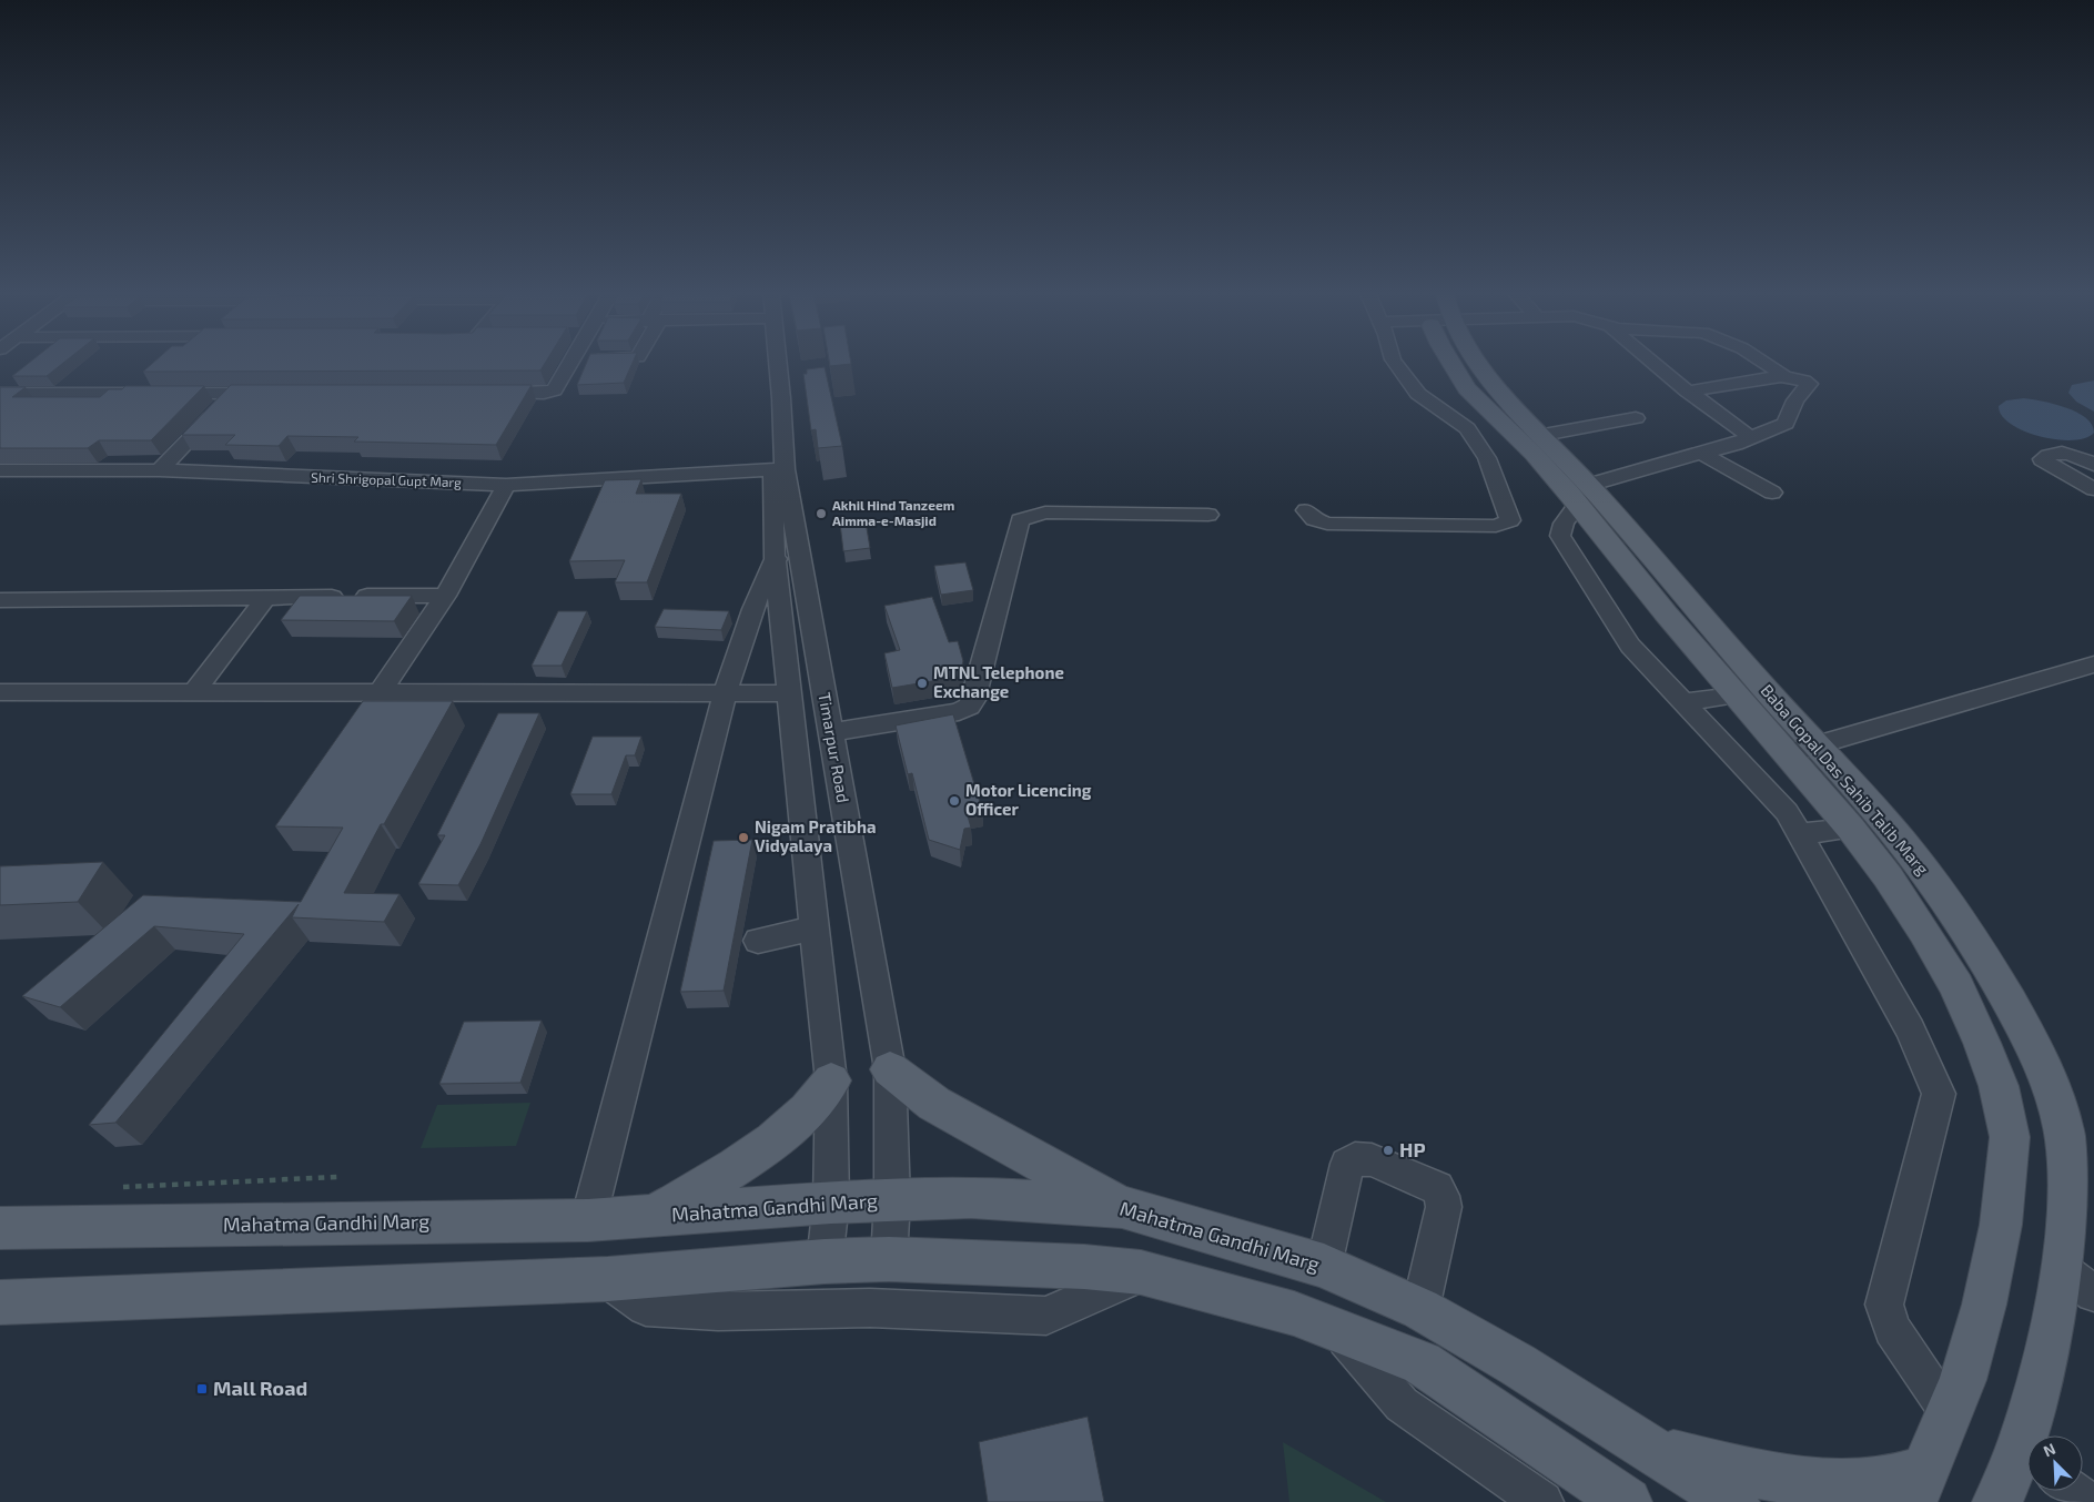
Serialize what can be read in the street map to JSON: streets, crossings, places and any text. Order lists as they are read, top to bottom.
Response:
{
  "streets": {
    "main road": ["Baba Gopal Das Sahib Talib Marg", "Mahatma Gandhi Marg"],
    "street": ["Shri Shrigopal Gupt Marg", "Timarpur Road"]
  },
  "crossings": [
    ["Shri Shrigopal Gupt Marg", "Timarpur Road"],
    ["Timarpur Road", "Mahatma Gandhi Marg"]
  ],
  "places": {
    "other": [
      "Akhil Hind Tanzeem Aimma-e-Masjid",
      "MTNL Telephone Exchange",
      "Motor Licencing Officer",
      "Nigam Pratibha Vidyalaya",
      "HP"
    ],
    "transit": ["Mall Road"]
  },
  "north": "top left"
}
